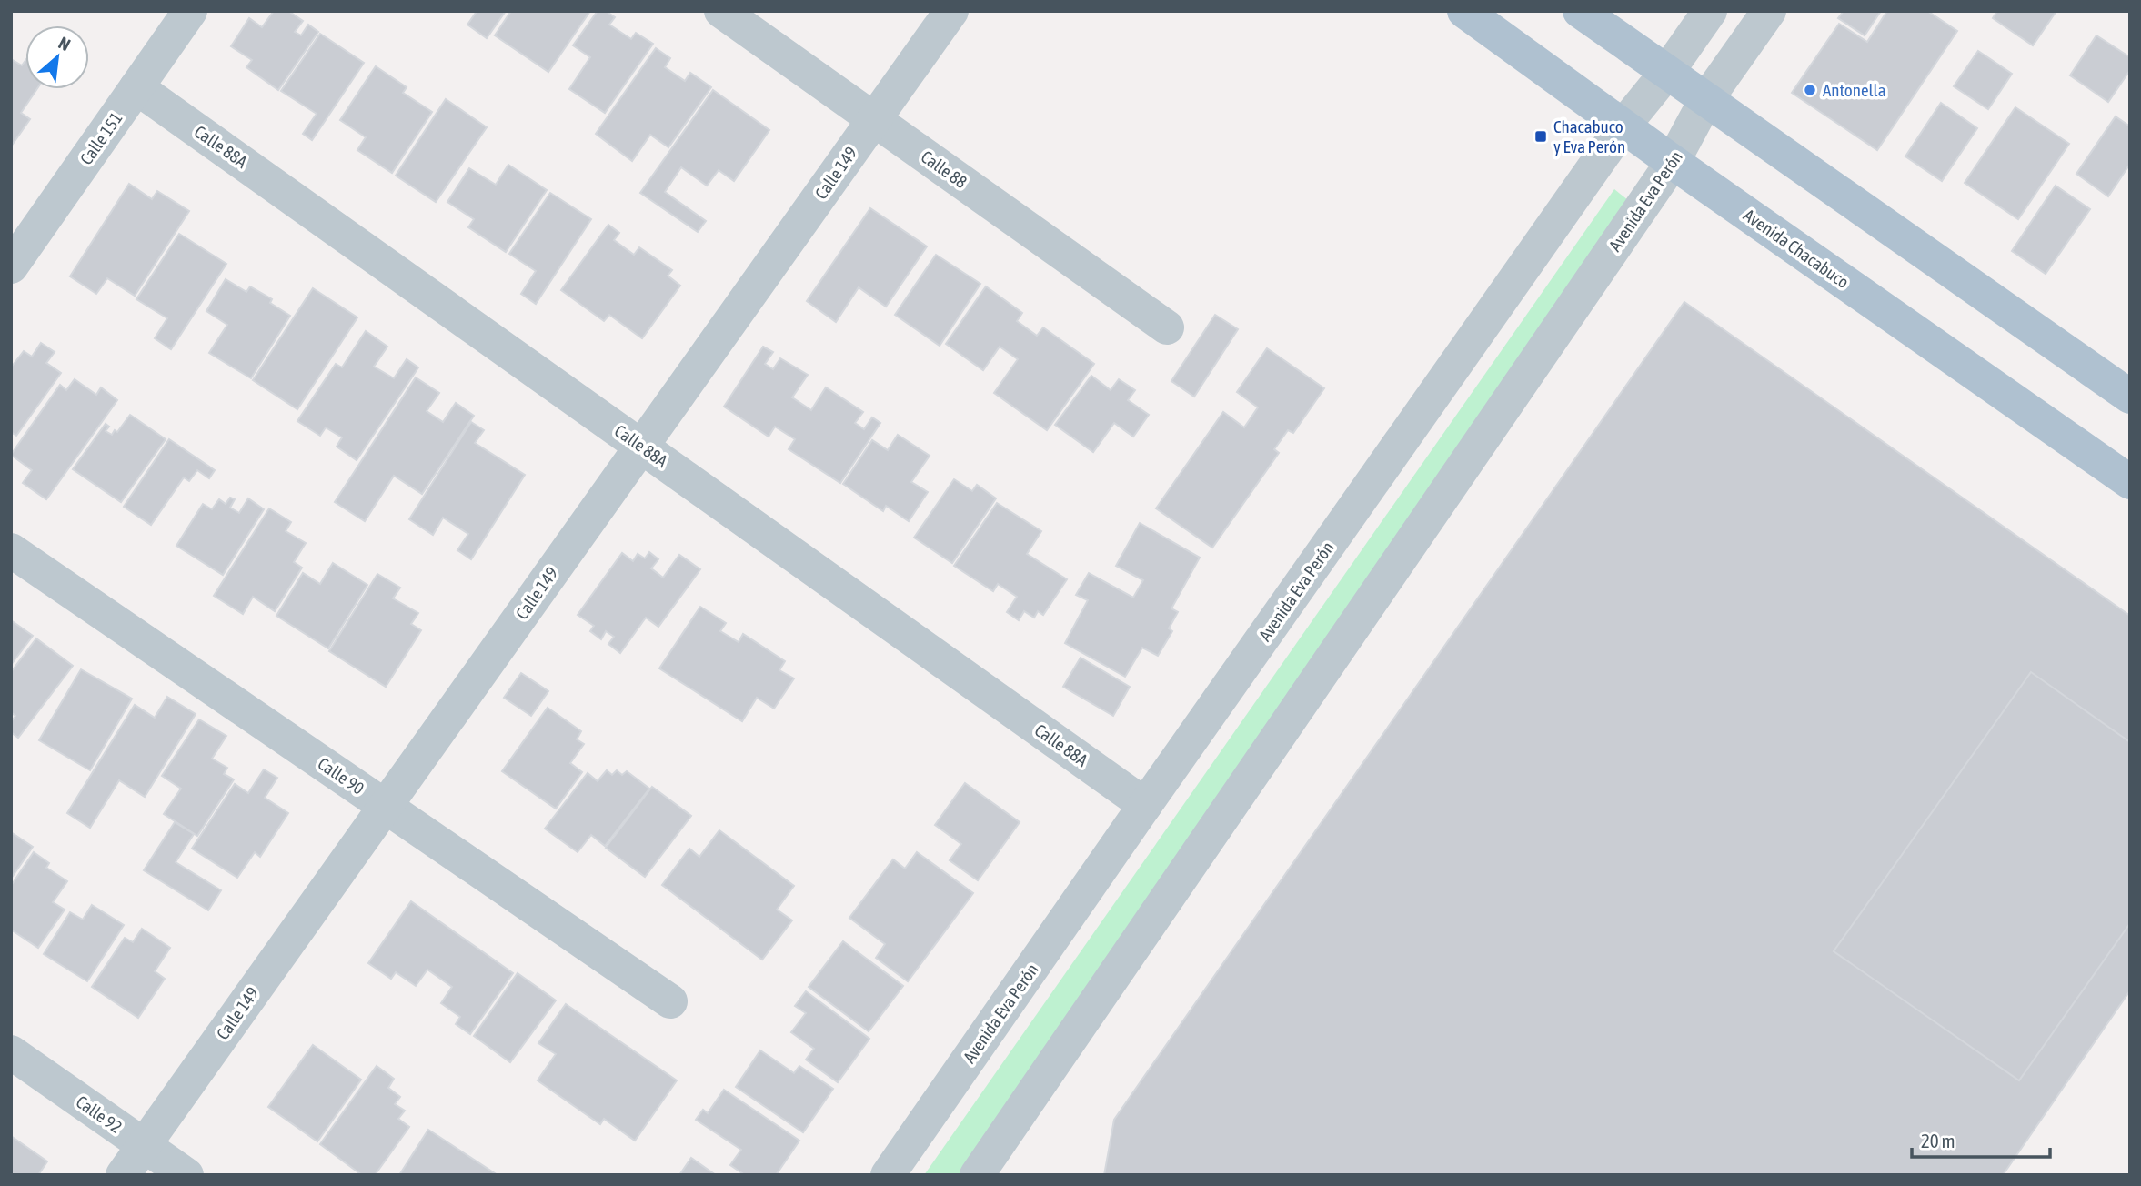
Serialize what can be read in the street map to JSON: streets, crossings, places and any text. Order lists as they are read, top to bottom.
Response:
{
  "streets": {
    "main road": ["Avenida Chacabuco"],
    "street": [
      "Calle 151",
      "Calle 88A",
      "Calle 88",
      "Calle 149",
      "Avenida Eva Perón",
      "Calle 90",
      "Calle 92"
    ]
  },
  "crossings": [
    ["Calle 151", "Calle 88A"],
    ["Calle 88A", "Calle 149"],
    ["Calle 88A", "Avenida Eva Perón"],
    ["Calle 88", "Calle 149"],
    ["Calle 149", "Calle 90"],
    ["Calle 149", "Calle 92"],
    ["Avenida Eva Perón", "Avenida Chacabuco"]
  ],
  "places": {
    "other": ["Antonella"],
    "transit": ["Chacabuco y Eva Perón"]
  },
  "scale_bar": "20 m",
  "north": "top right"
}
